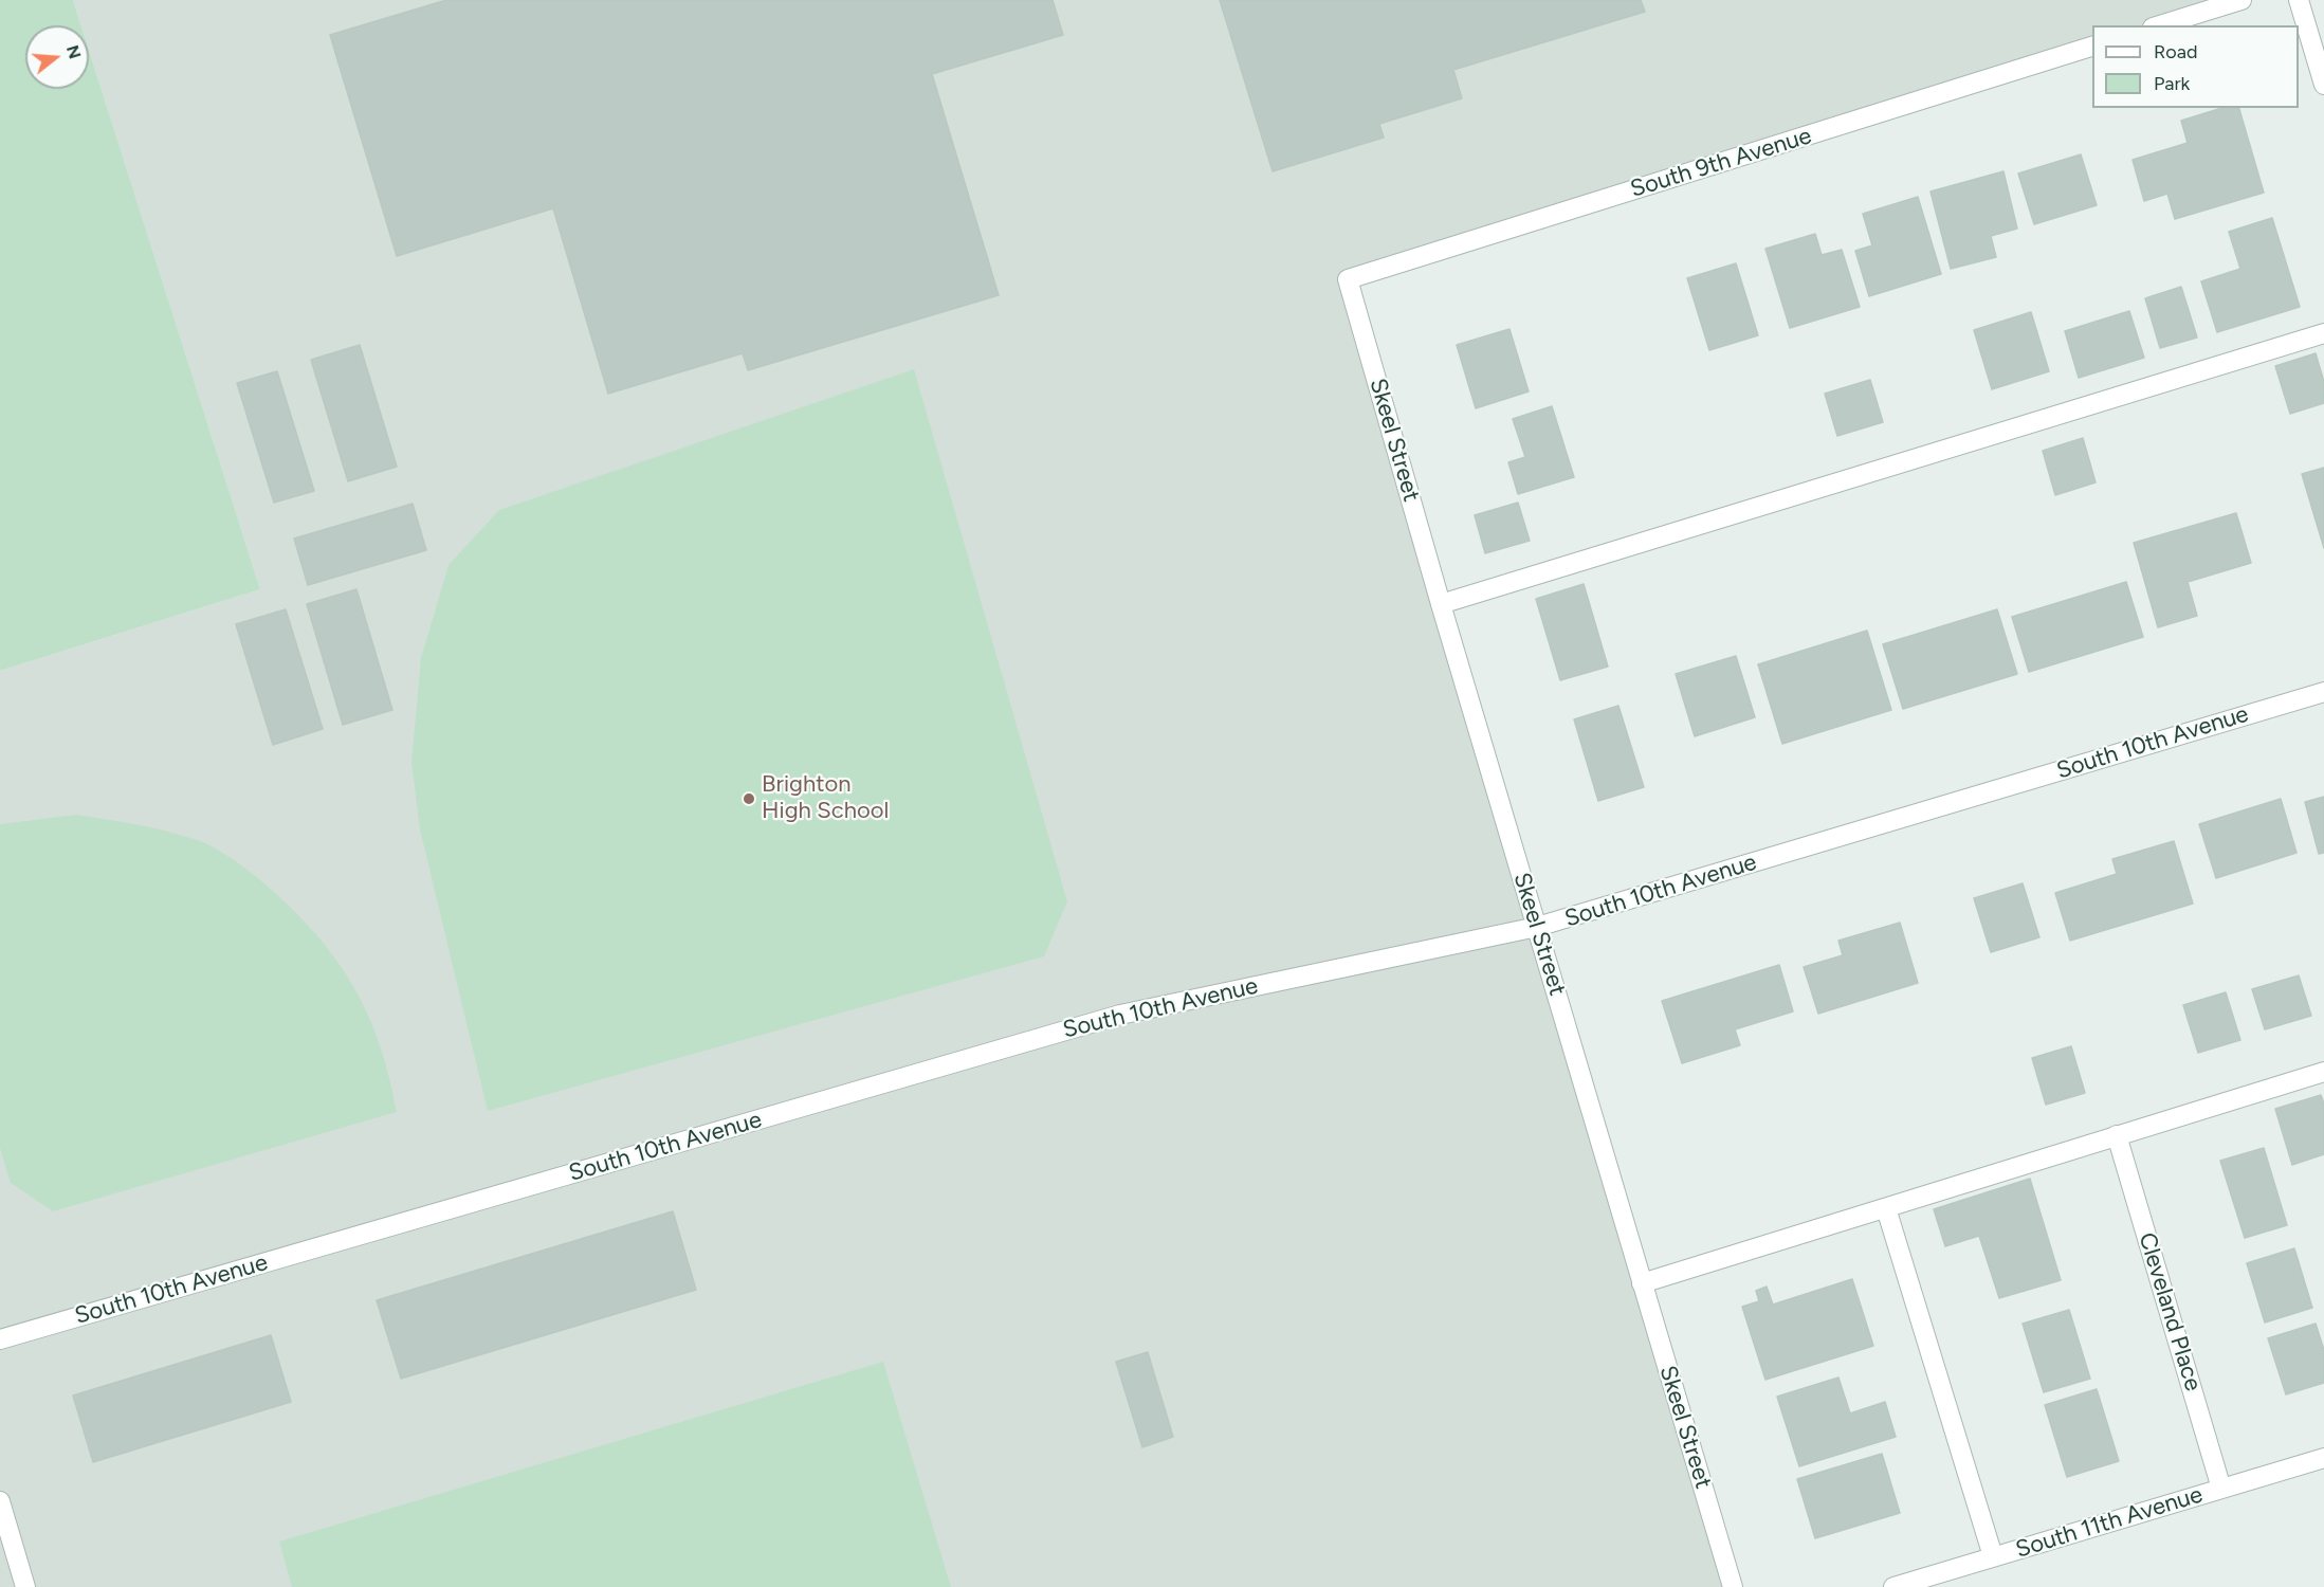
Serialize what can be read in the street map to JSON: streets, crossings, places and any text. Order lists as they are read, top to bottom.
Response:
{
  "streets": {
    "street": [
      "South 9th Avenue",
      "Skeel Street",
      "South 10th Avenue",
      "Cleveland Place",
      "South 11th Avenue"
    ]
  },
  "crossings": [
    ["South 9th Avenue", "Skeel Street"],
    ["Skeel Street", "South 10th Avenue"],
    ["Cleveland Place", "South 11th Avenue"]
  ],
  "places": ["Brighton High School"],
  "legend": ["Road", "Park"],
  "north": "right"
}
